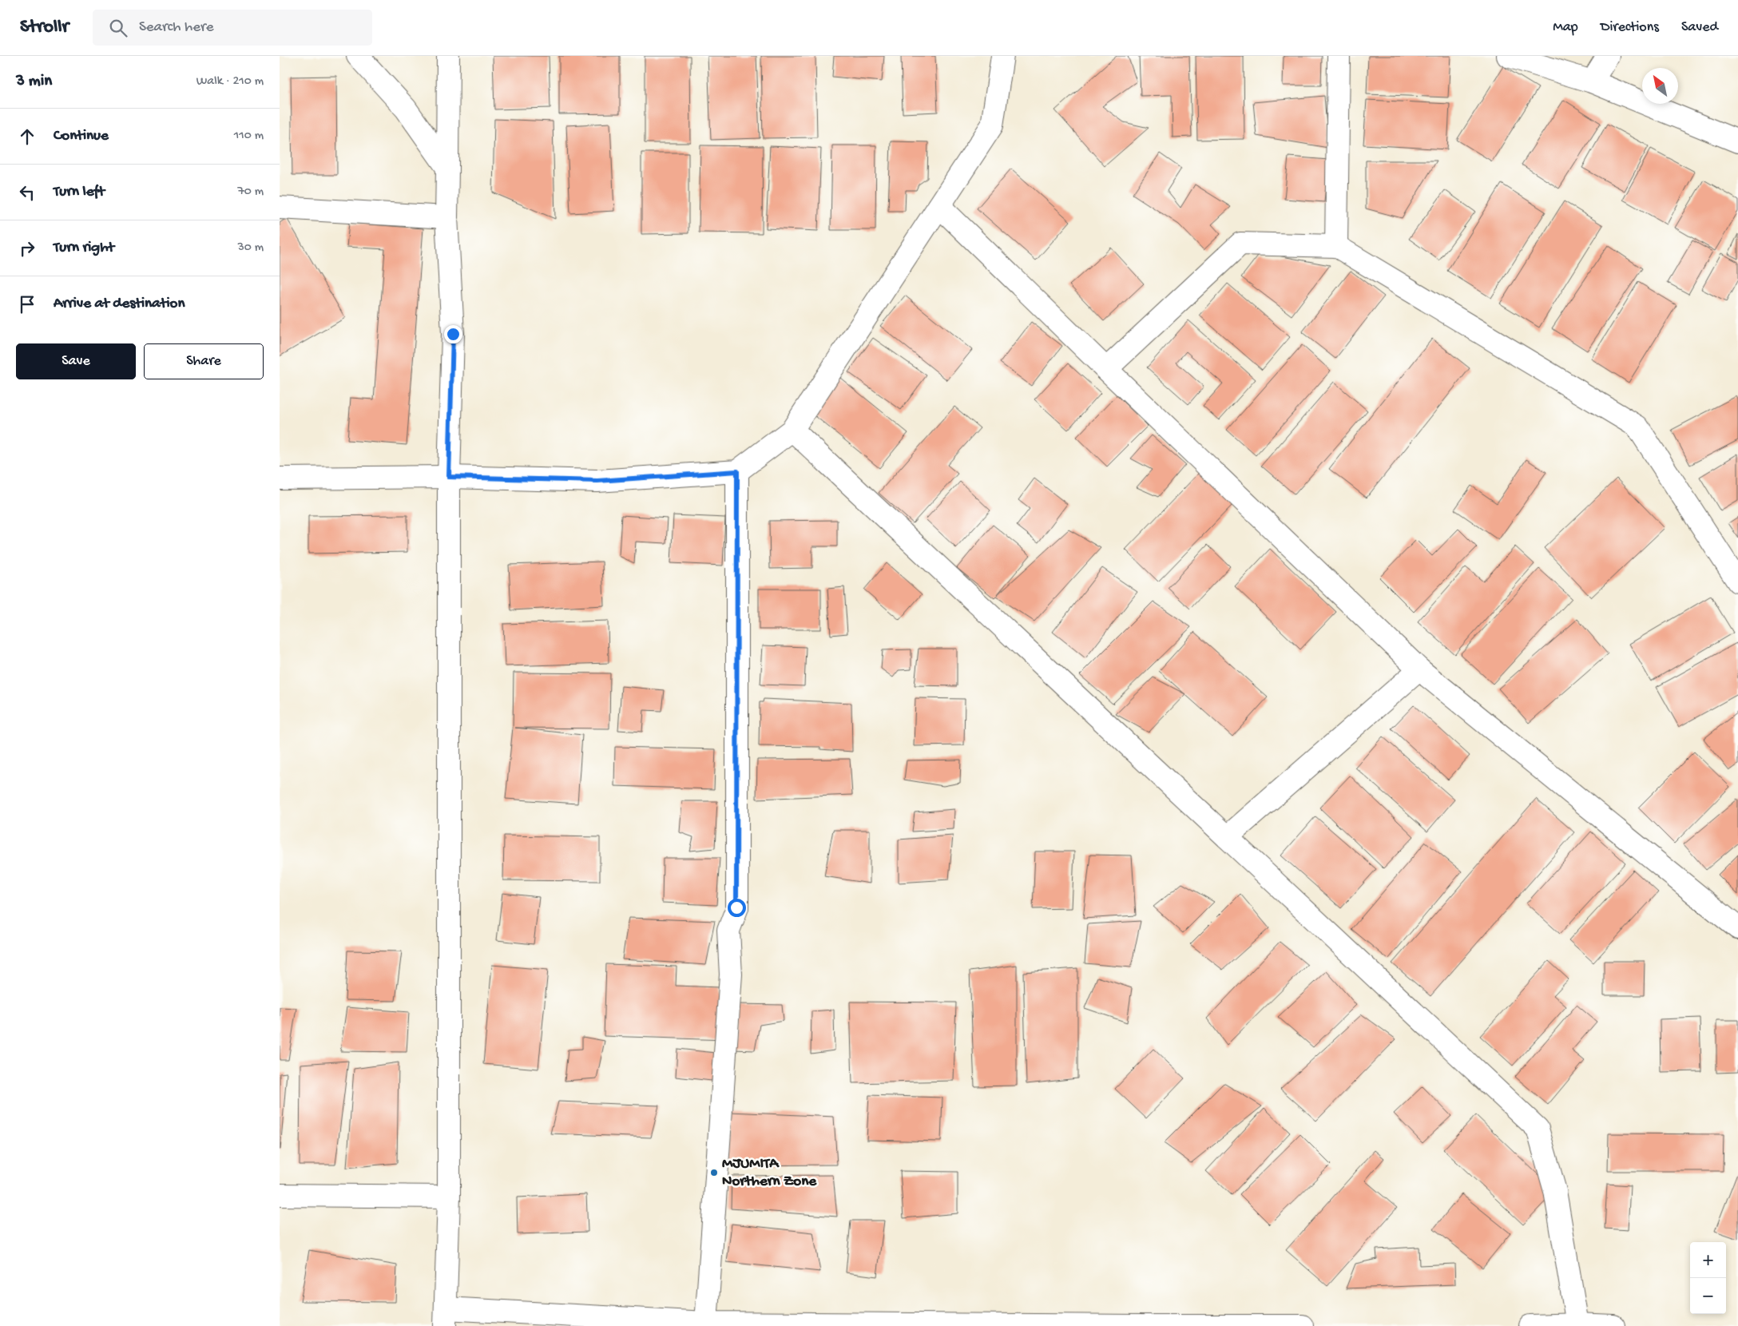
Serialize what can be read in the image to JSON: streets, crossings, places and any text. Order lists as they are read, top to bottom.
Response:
{
  "places": ["MJUMITA Northern Zone"],
  "north": "top left",
  "page": {
    "header": "Strollr",
    "search": "Search here",
    "nav": ["Map", "Directions", "Saved"],
    "heading": ["3 min", "Walk · 210 m"],
    "list": [
      ["Continue", "110 m"],
      ["Turn left", "70 m"],
      ["Turn right", "30 m"],
      "Arrive at destination"
    ],
    "buttons": ["Save", "Share"],
    "map_buttons": ["+", "−"]
  }
}
